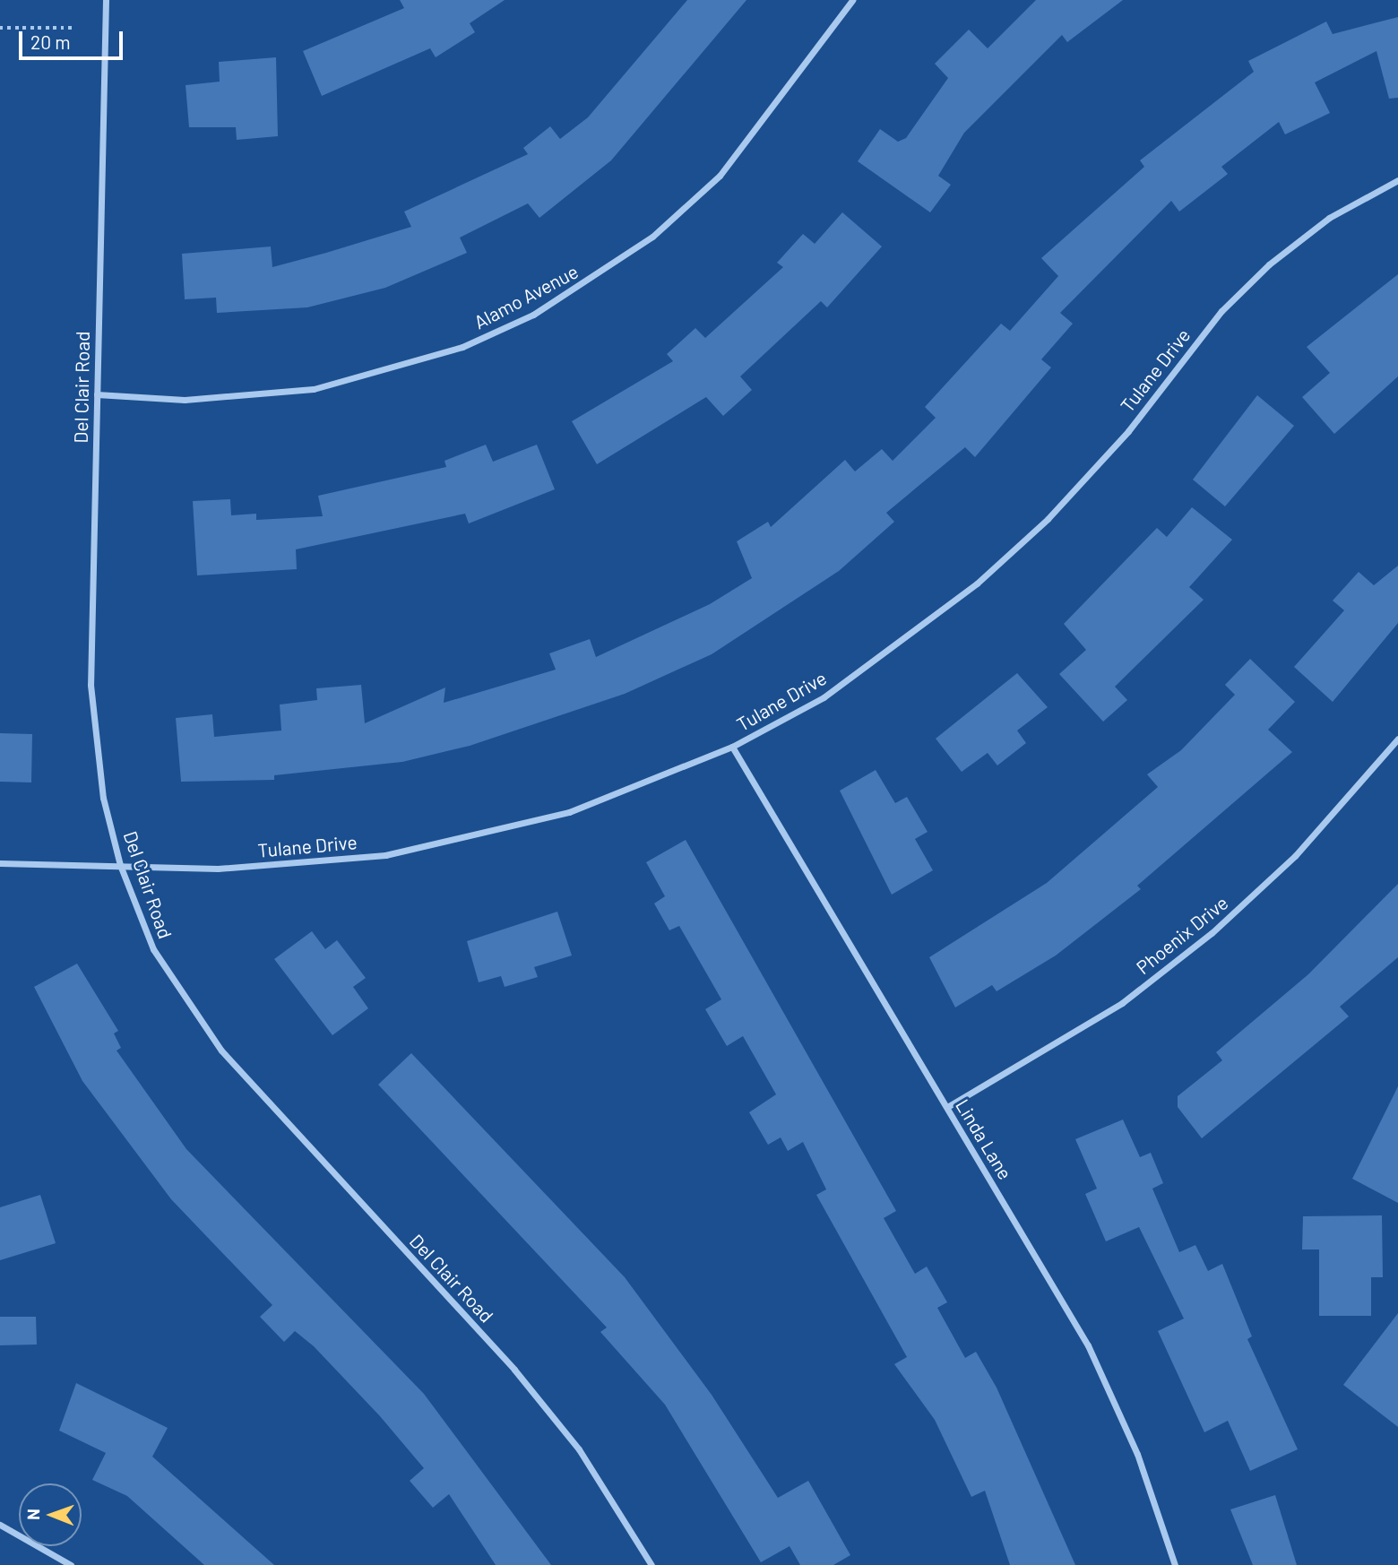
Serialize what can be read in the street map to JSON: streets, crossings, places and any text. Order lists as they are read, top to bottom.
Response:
{
  "streets": {
    "street": [
      "Alamo Avenue",
      "Tulane Drive",
      "Del Clair Road",
      "Phoenix Drive",
      "Linda Lane"
    ]
  },
  "crossings": [
    ["Alamo Avenue", "Del Clair Road"],
    ["Tulane Drive", "Del Clair Road"],
    ["Tulane Drive", "Linda Lane"],
    ["Phoenix Drive", "Linda Lane"]
  ],
  "scale_bar": "20 m",
  "north": "left"
}
